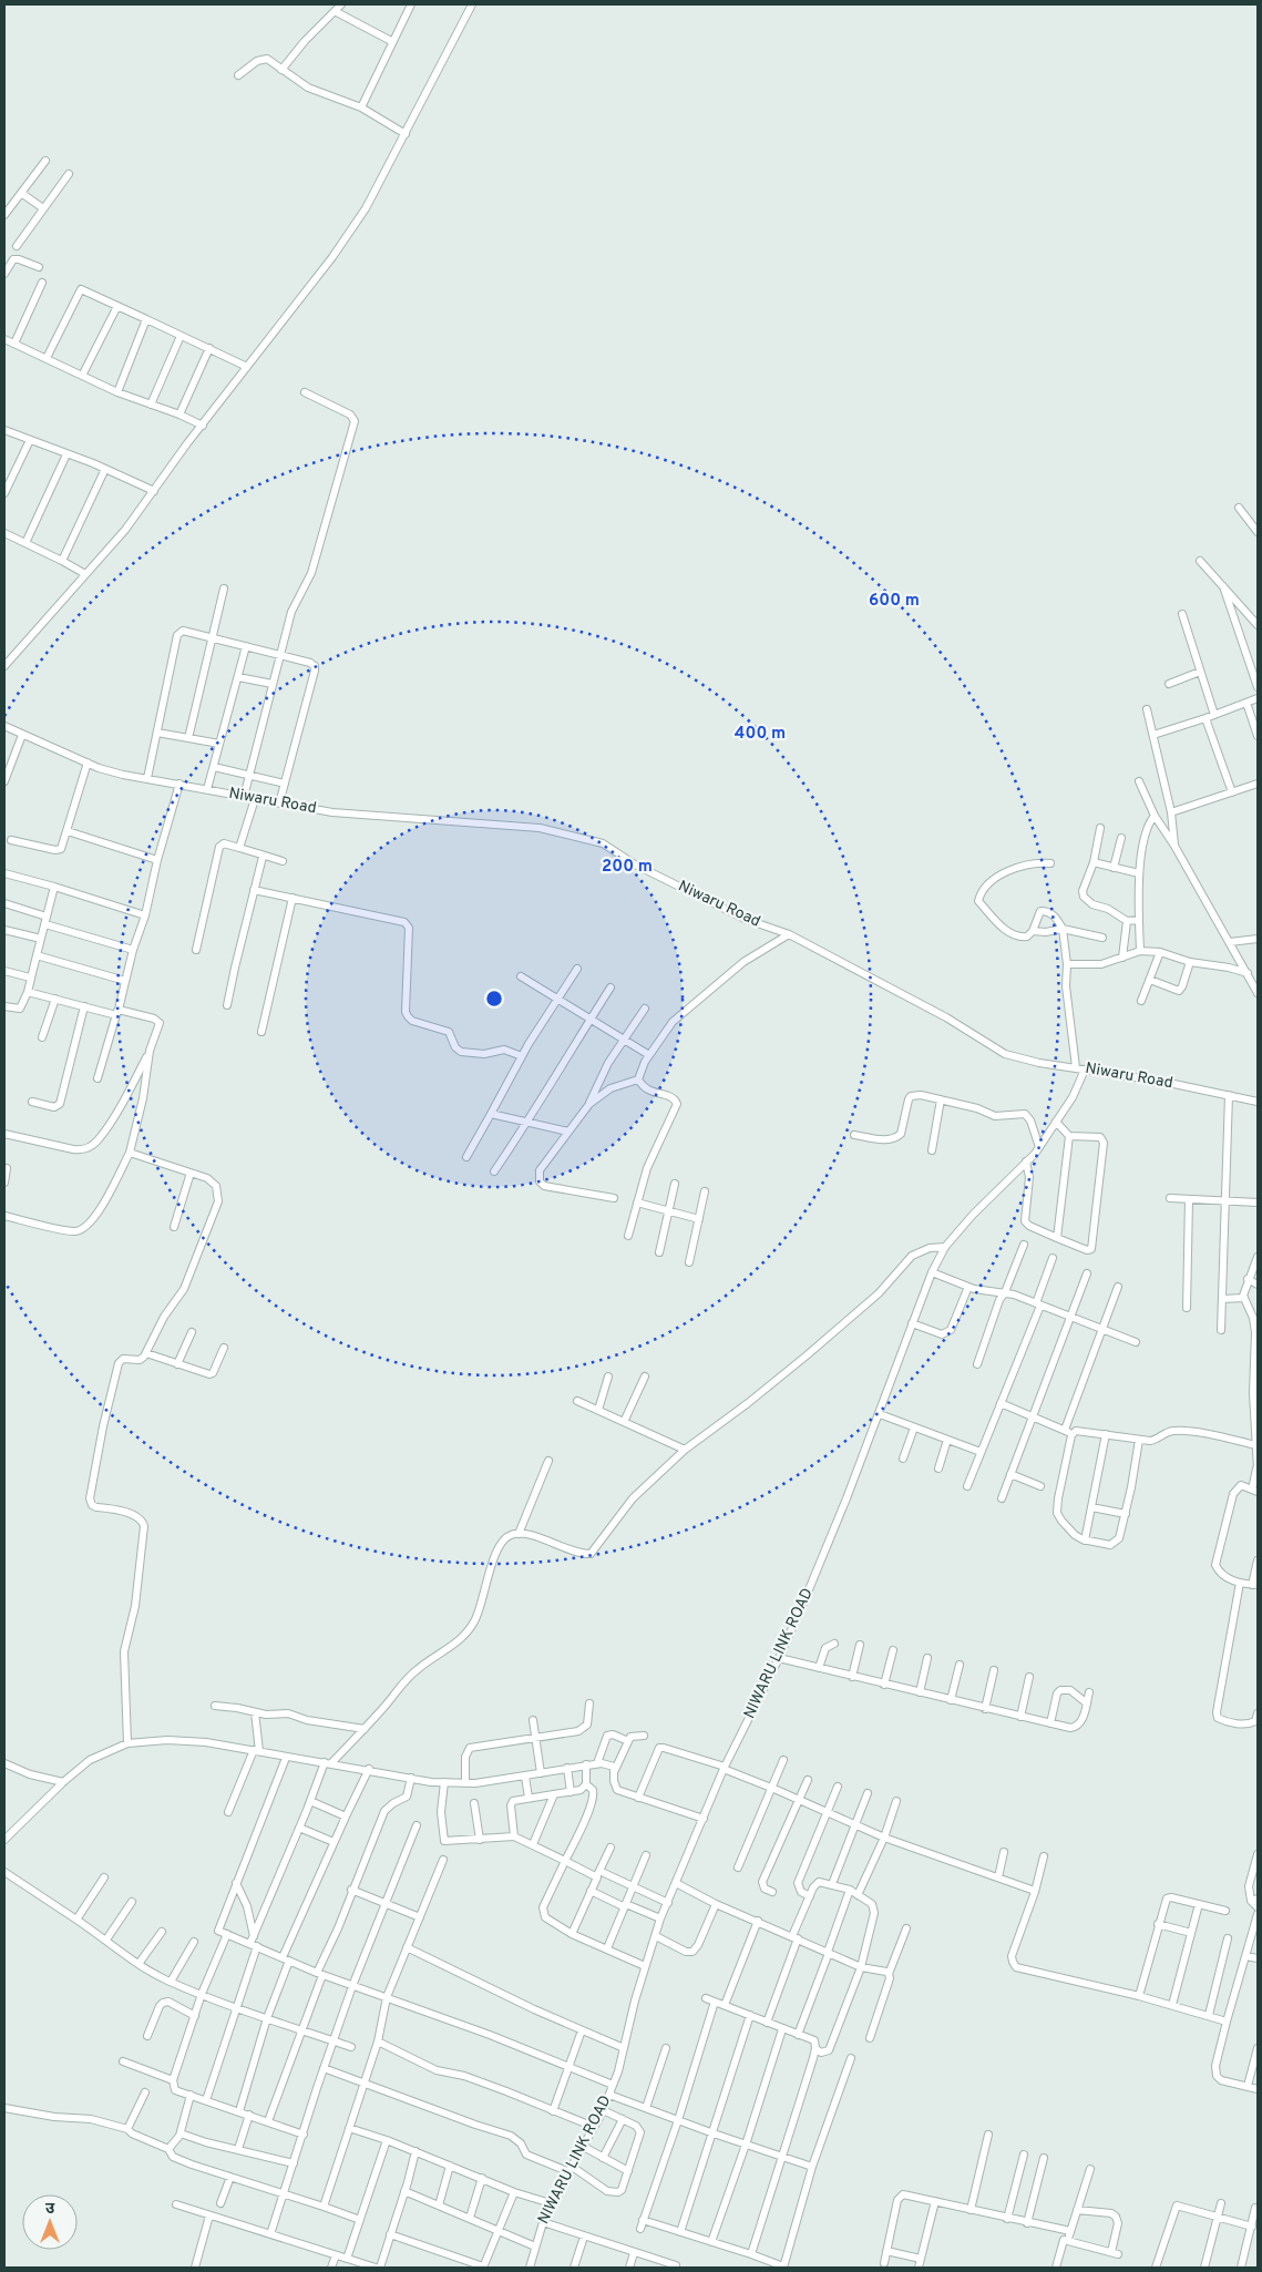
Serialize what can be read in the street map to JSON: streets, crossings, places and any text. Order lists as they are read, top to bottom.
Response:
{
  "streets": {
    "street": ["Niwaru Road", "NIWARU LINK ROAD"]
  },
  "crossings": [
    ["Niwaru Road", "NIWARU LINK ROAD"]
  ],
  "north": "top",
  "rings": ["600 m", "400 m", "200 m"]
}
